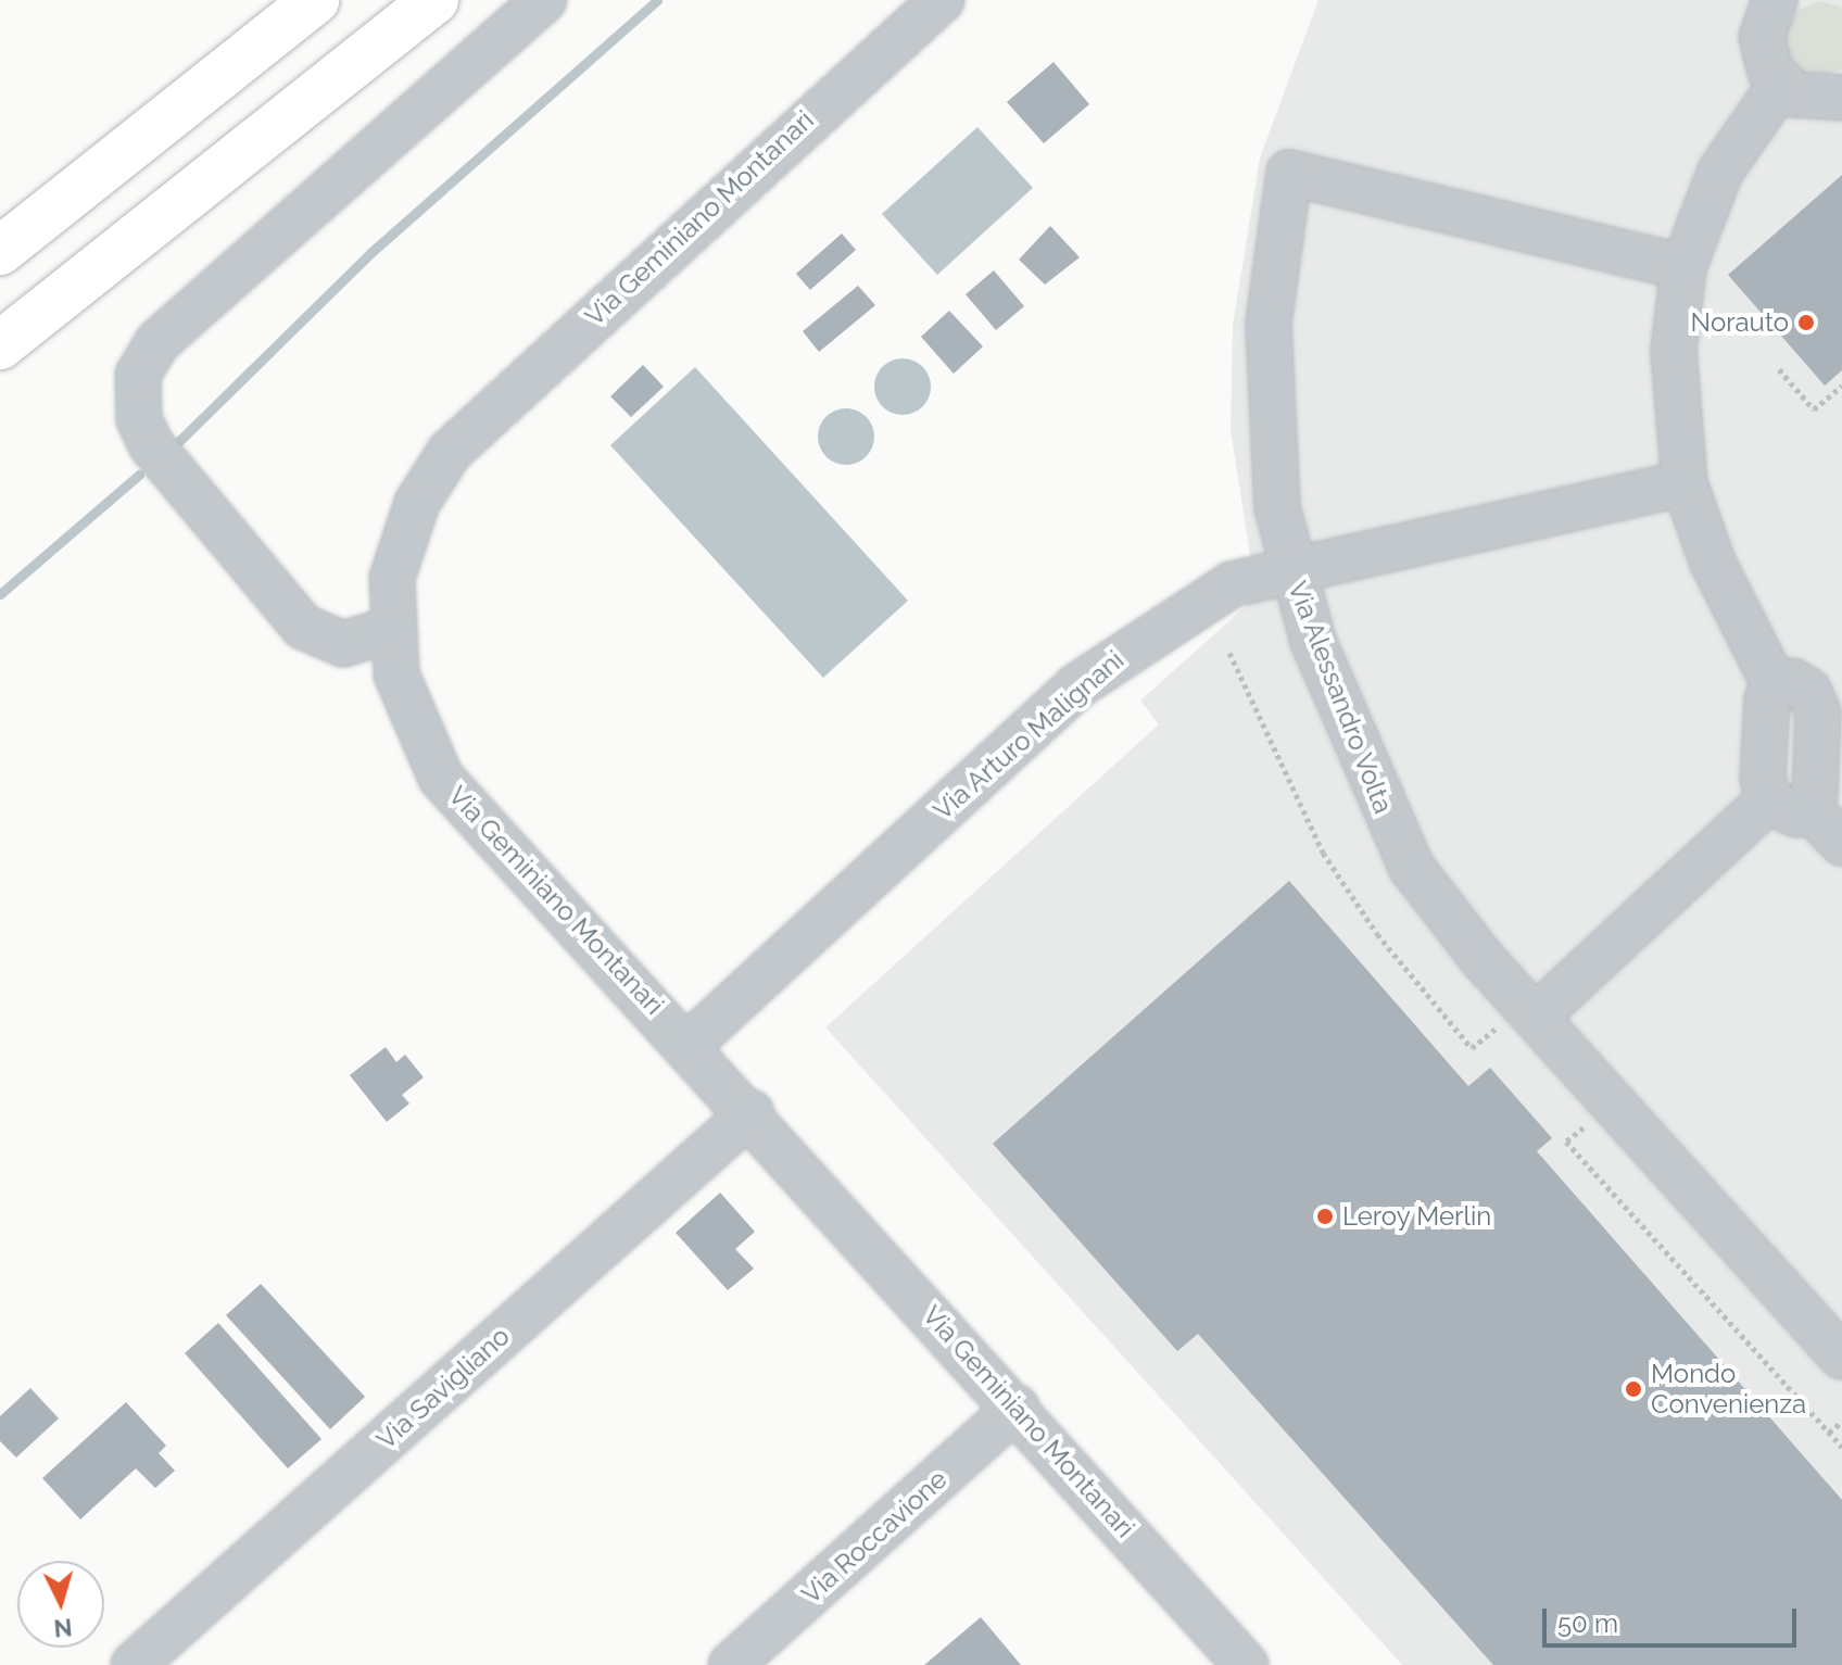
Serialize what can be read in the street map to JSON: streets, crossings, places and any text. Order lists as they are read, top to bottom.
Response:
{
  "streets": {
    "street": [
      "Via Geminiano Montanari",
      "Via Alessandro Volta",
      "Via Arturo Malignani",
      "Via Savigliano",
      "Via Roccavione"
    ]
  },
  "crossings": [
    ["Via Geminiano Montanari", "Via Arturo Malignani"],
    ["Via Geminiano Montanari", "Via Savigliano"],
    ["Via Geminiano Montanari", "Via Roccavione"],
    ["Via Alessandro Volta", "Via Arturo Malignani"]
  ],
  "places": ["Norauto", "Leroy Merlin", "Mondo Convenienza"],
  "scale_bar": "50 m",
  "north": "bottom"
}
